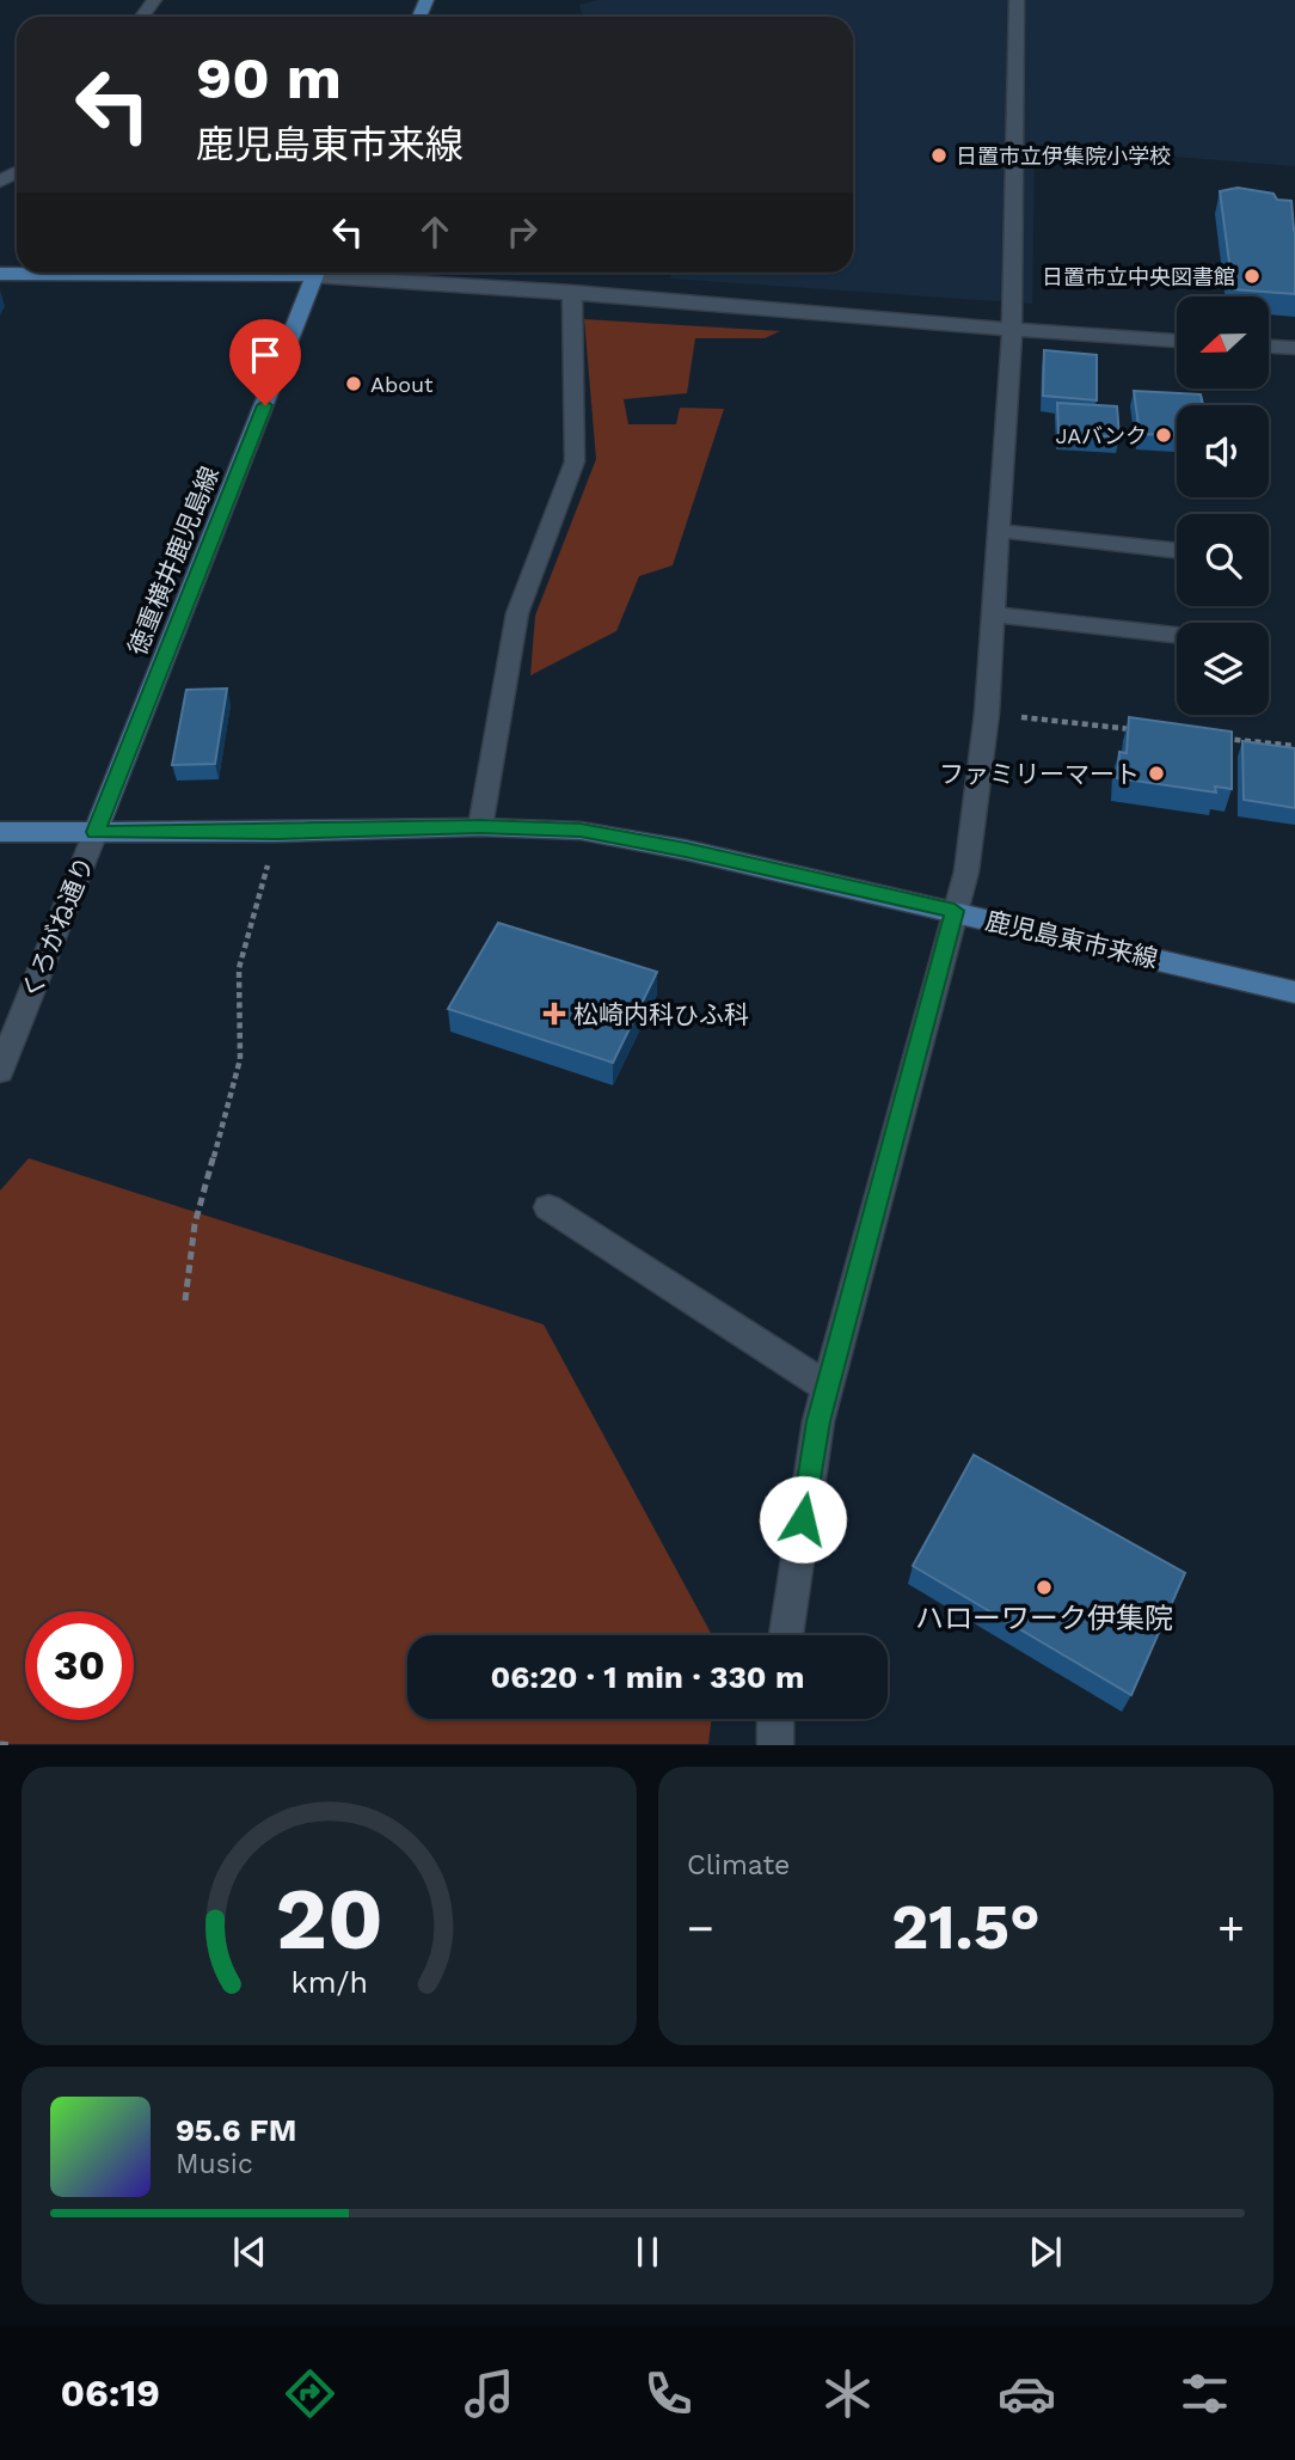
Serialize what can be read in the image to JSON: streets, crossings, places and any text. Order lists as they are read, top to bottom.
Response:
{
  "streets": {
    "main road": ["徳重横井鹿児島線", "鹿児島東市来線"],
    "street": ["くろがね通り"]
  },
  "crossings": [
    ["徳重横井鹿児島線", "くろがね通り"],
    ["徳重横井鹿児島線", "鹿児島東市来線"],
    ["くろがね通り", "鹿児島東市来線"]
  ],
  "places": {
    "other": [
      "日置市立伊集院小学校",
      "日置市立中央図書館",
      "About",
      "JAバンク",
      "ファミリーマート",
      "ハローワーク伊集院"
    ],
    "health": ["松崎内科ひふ科"]
  },
  "north": "left",
  "page": {
    "turn": ["90 m", "鹿児島東市来線"],
    "limit": "30",
    "trip": "06:20 · 1 min · 330 m",
    "tile": "Climate",
    "heat": ["−", "21.5°", "+"],
    "song": ["95.6 FM", "Music"],
    "tabs": "06:19",
    "gauge": ["20", "km/h"]
  }
}
